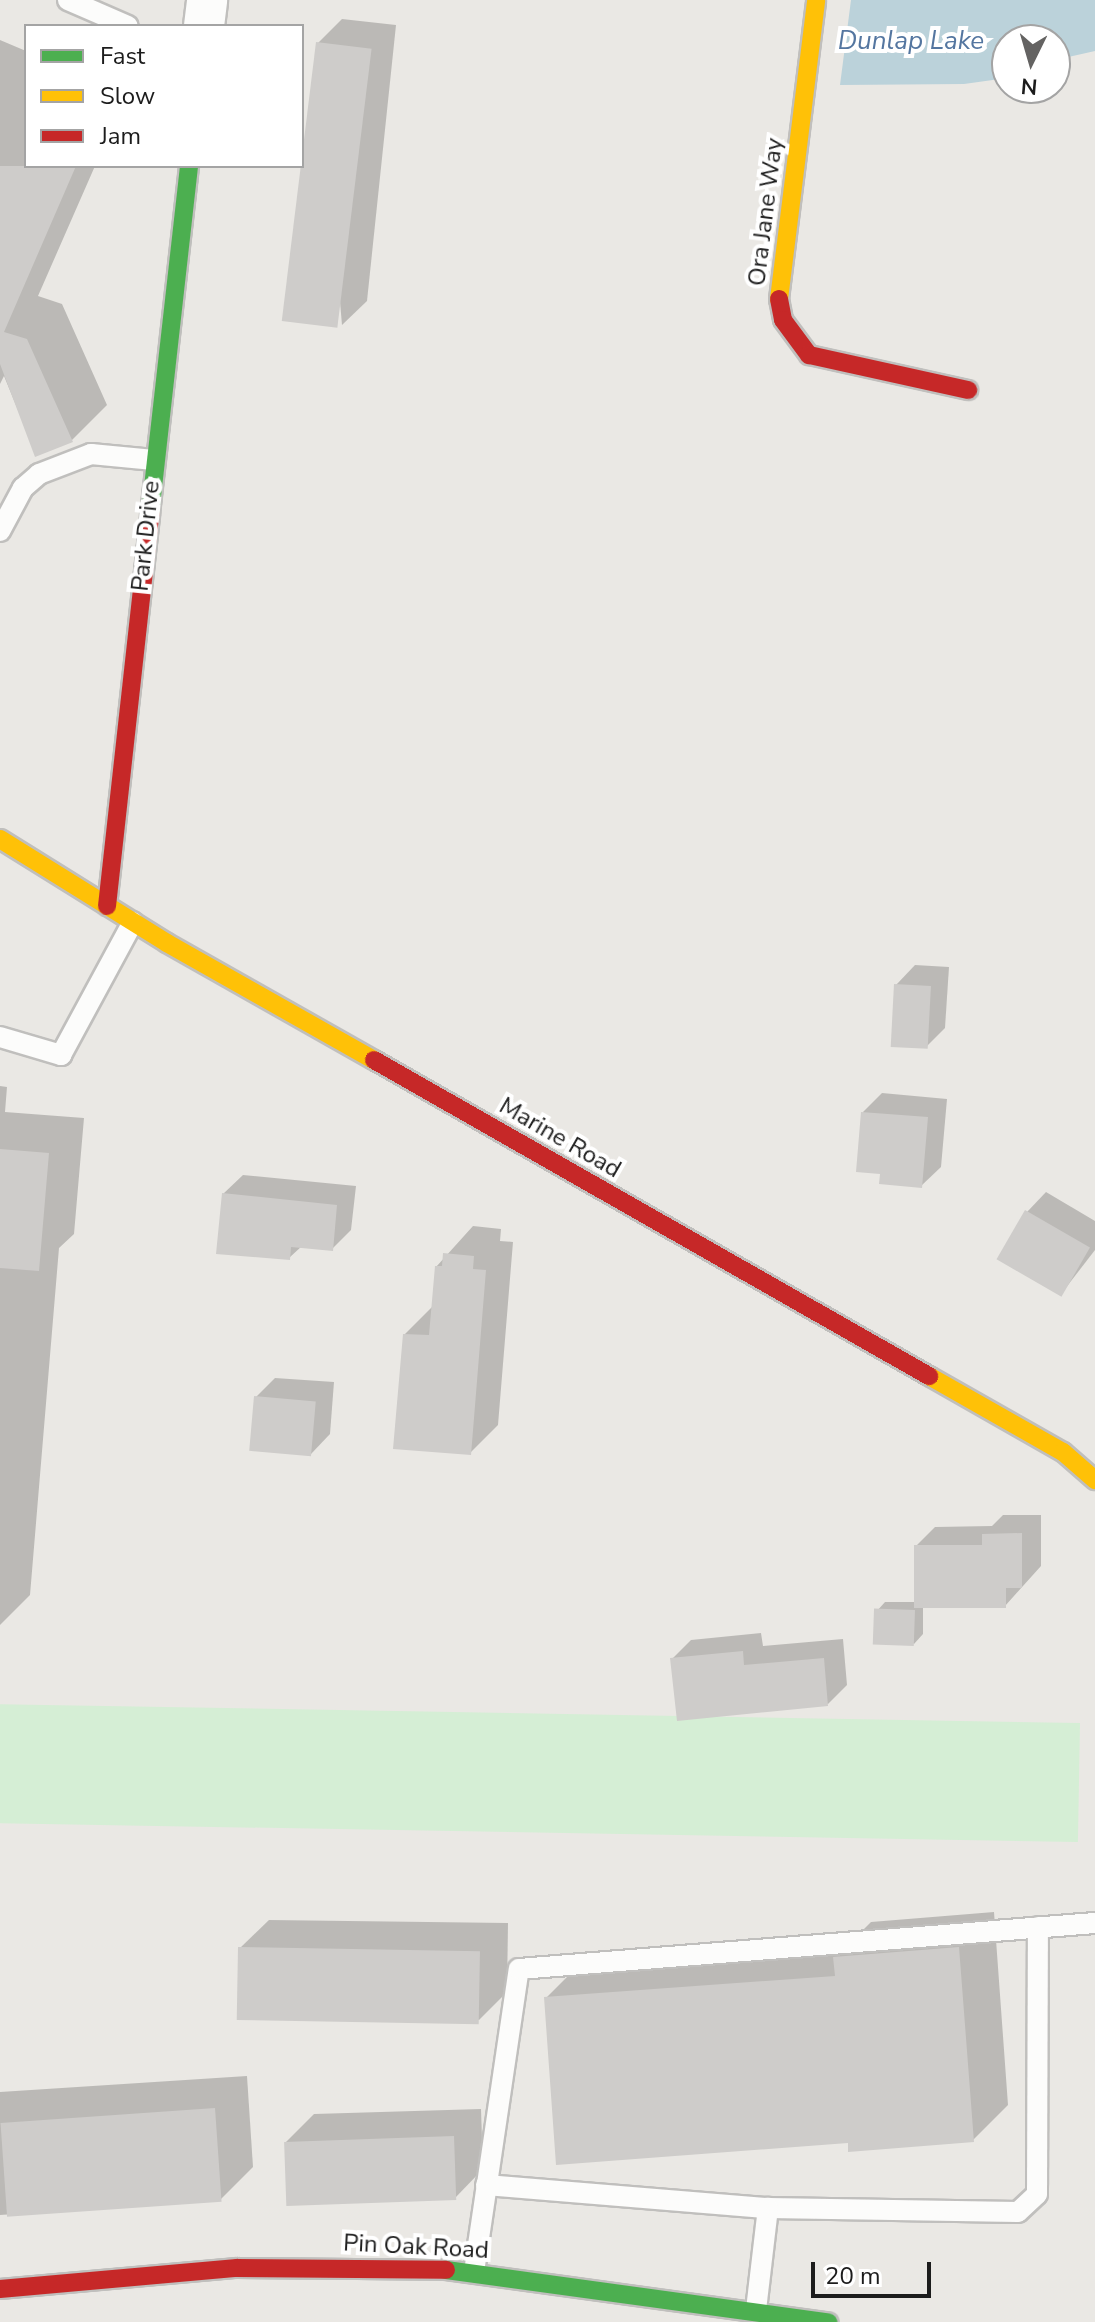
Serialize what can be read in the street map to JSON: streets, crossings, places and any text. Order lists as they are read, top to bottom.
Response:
{
  "streets": {
    "street": [
      "Ora Jane Way",
      "Park Drive",
      "Marine Road",
      "Pin Oak Road"
    ]
  },
  "crossings": [
    ["Park Drive", "Marine Road"]
  ],
  "water": ["Dunlap Lake"],
  "legend": ["Fast", "Slow", "Jam"],
  "scale_bar": "20 m",
  "north": "bottom"
}
